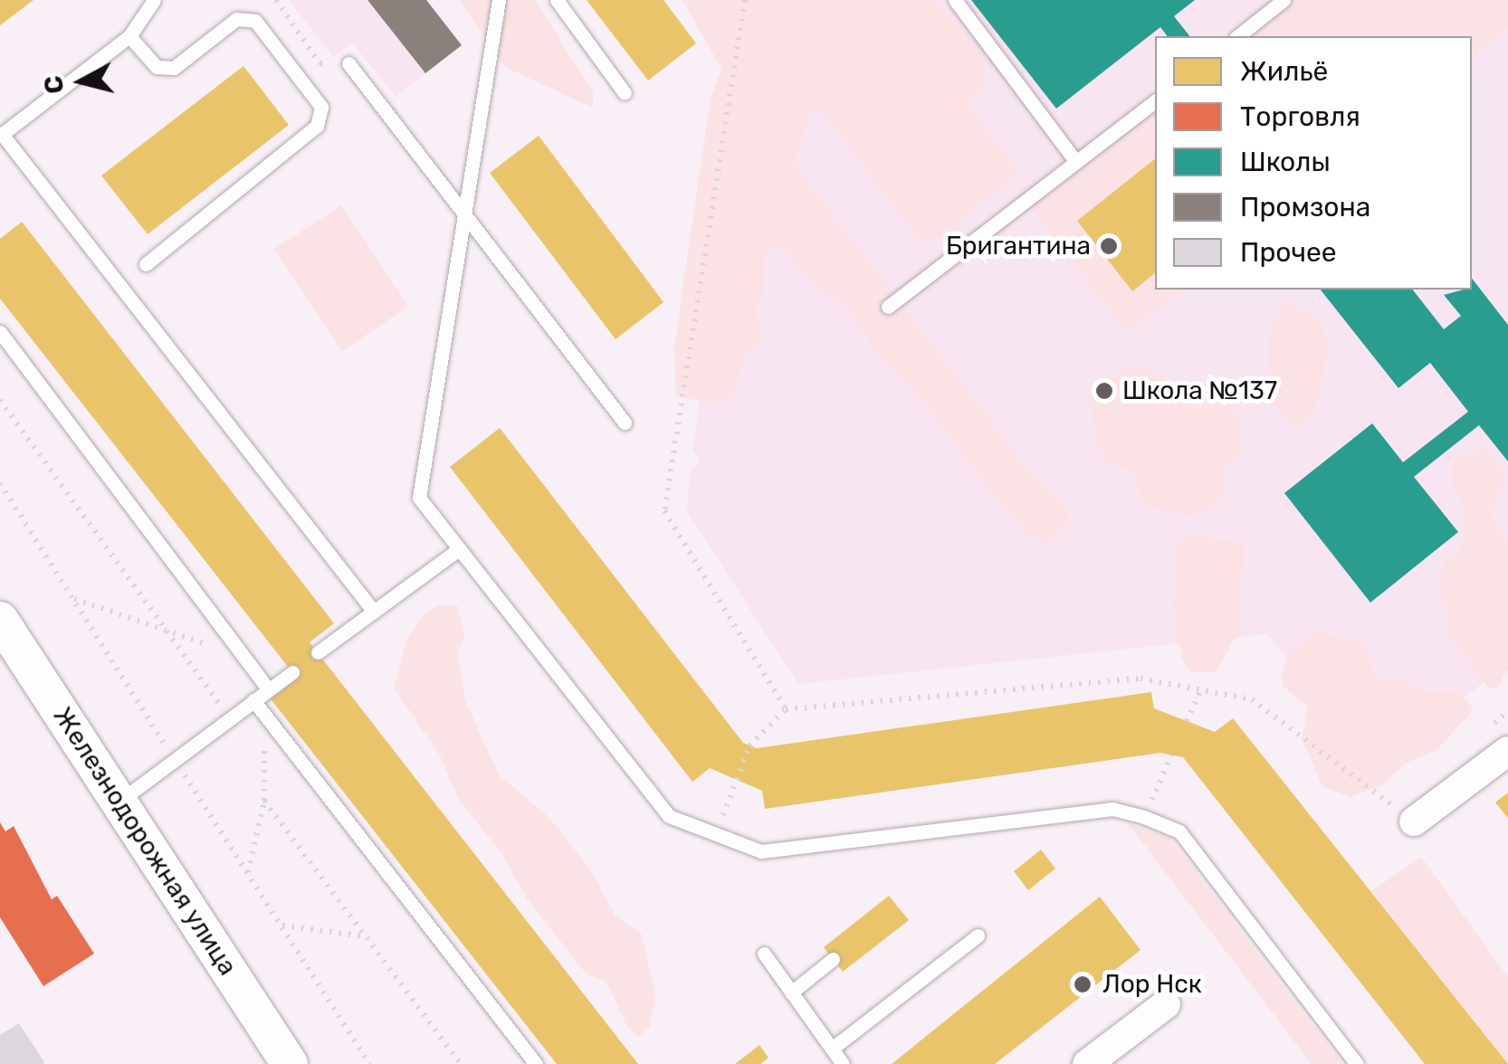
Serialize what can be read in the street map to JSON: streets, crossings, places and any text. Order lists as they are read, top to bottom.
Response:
{
  "streets": {
    "street": ["Железнодорожная улица"]
  },
  "places": ["Бригантина", "Школа №137", "Лор Нск"],
  "legend": [
    "Жильё",
    "Торговля",
    "Школы",
    "Промзона",
    "Прочее"
  ],
  "north": "left"
}
